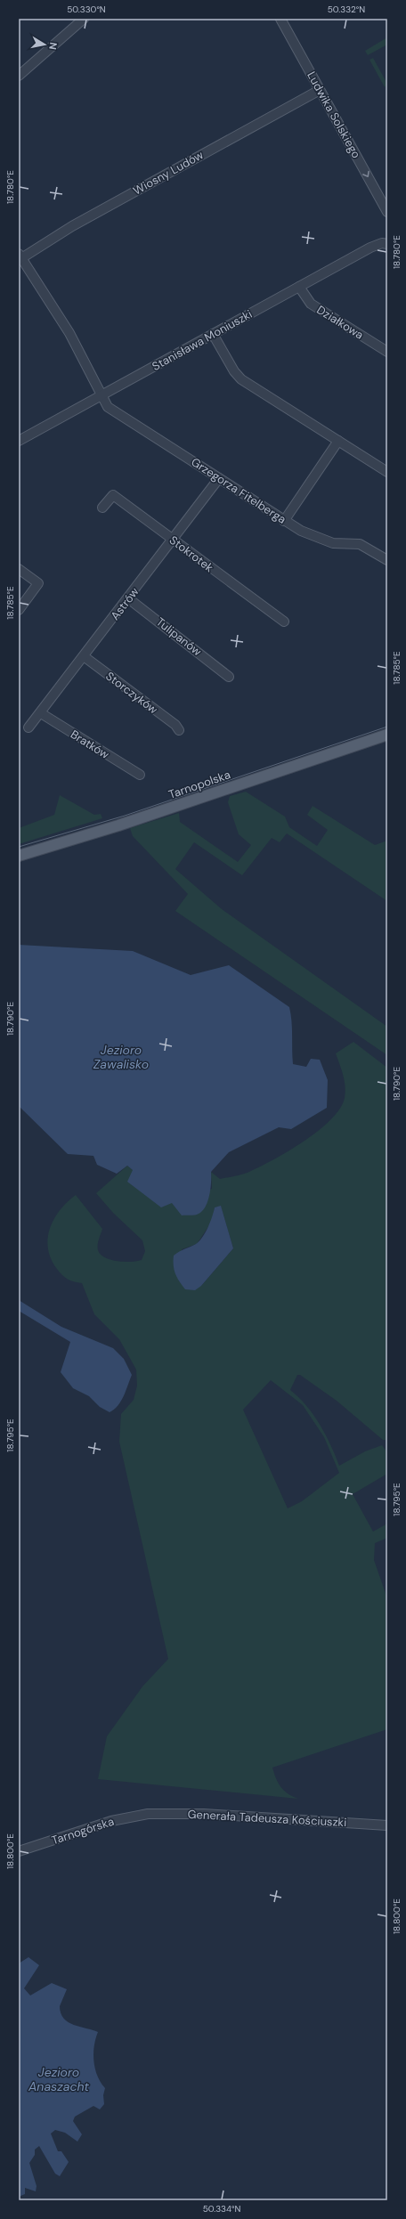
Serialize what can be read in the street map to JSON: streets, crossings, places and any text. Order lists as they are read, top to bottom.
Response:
{
  "streets": {
    "main road": ["Tarnopolska"],
    "street": [
      "Ludwika Solskiego",
      "Wiosny Ludów",
      "Działkowa",
      "Stanisława Moniuszki",
      "Grzegorza Fitelberga",
      "Stokrotek",
      "Astrów",
      "Tulipanów",
      "Storczyków",
      "Bratków",
      "Generała Tadeusza Kościuszki",
      "Tarnogórska"
    ]
  },
  "crossings": [
    ["Ludwika Solskiego", "Wiosny Ludów"],
    ["Wiosny Ludów", "Grzegorza Fitelberga"],
    ["Działkowa", "Stanisława Moniuszki"],
    ["Stanisława Moniuszki", "Grzegorza Fitelberga"],
    ["Grzegorza Fitelberga", "Astrów"],
    ["Stokrotek", "Astrów"],
    ["Astrów", "Tulipanów"],
    ["Astrów", "Storczyków"],
    ["Astrów", "Bratków"],
    ["Generała Tadeusza Kościuszki", "Tarnogórska"]
  ],
  "one_way": ["Ludwika Solskiego"],
  "water": ["Jezioro Zawalisko", "Jezioro Anaszacht"],
  "north": "right",
  "coordinates": [
    "50.330°N",
    "50.332°N",
    "18.780°E",
    "18.785°E",
    "18.790°E",
    "18.795°E",
    "18.800°E",
    "50.334°N"
  ]
}
